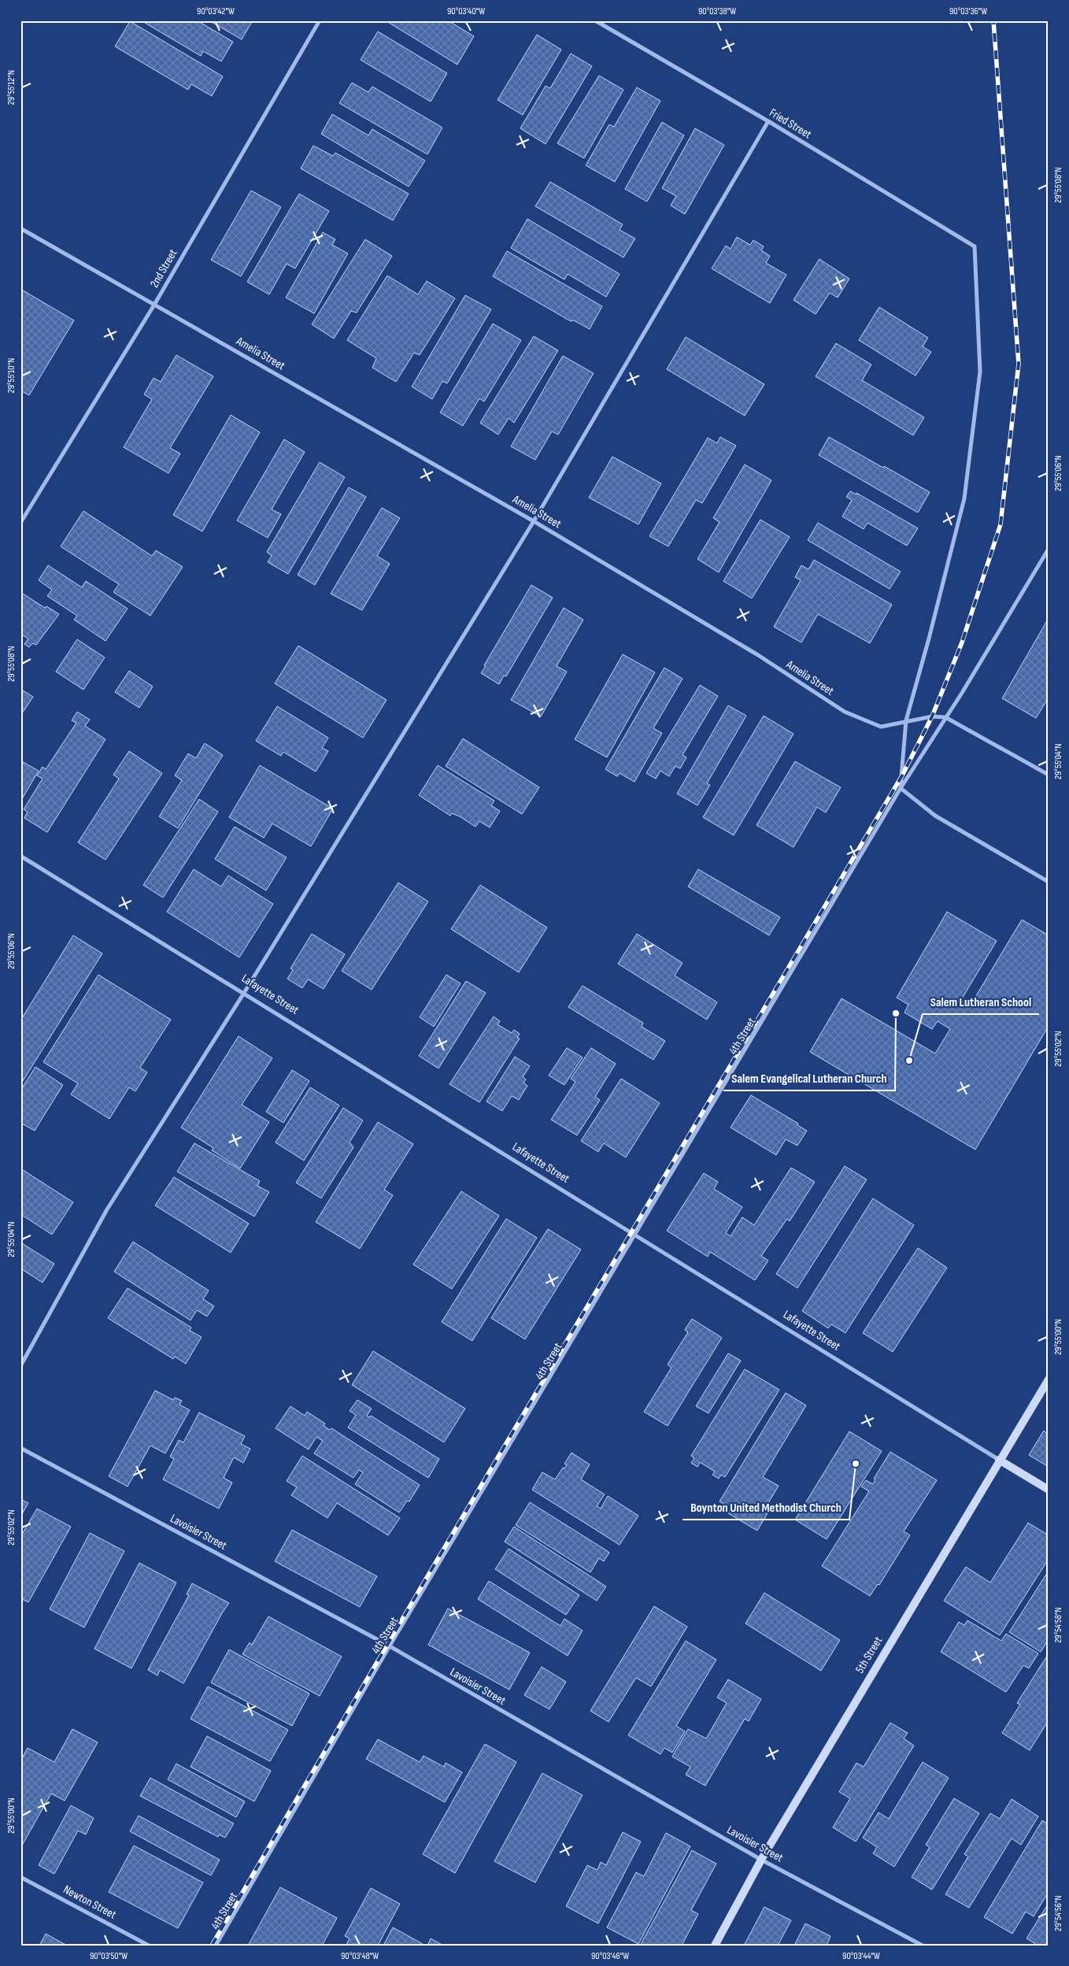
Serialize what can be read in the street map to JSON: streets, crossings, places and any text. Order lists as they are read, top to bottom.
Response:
{
  "streets": {
    "main road": ["Lafayette Street", "5th Street"],
    "street": [
      "Fried Street",
      "2nd Street",
      "Amelia Street",
      "4th Street",
      "Lavoisier Street",
      "Newton Street"
    ]
  },
  "crossings": [
    ["Fried Street", "Amelia Street"],
    ["2nd Street", "Amelia Street"],
    ["Amelia Street", "4th Street"],
    ["Lafayette Street", "4th Street"],
    ["Lafayette Street", "5th Street"],
    ["4th Street", "Lavoisier Street"],
    ["Lavoisier Street", "5th Street"]
  ],
  "places": ["Salem Evangelical Lutheran Church", "Salem Lutheran School", "Boynton United Methodist Church"],
  "coordinates": [
    "90°03'42\"W",
    "90°03'40\"W",
    "90°03'38\"W",
    "90°03'36\"W",
    "29°55'12\"N",
    "29°55'08\"N",
    "29°55'10\"N",
    "29°55'06\"N",
    "29°55'04\"N",
    "29°55'02\"N",
    "29°55'00\"N",
    "29°54'58\"N",
    "29°54'56\"N",
    "90°03'50\"W",
    "90°03'48\"W",
    "90°03'46\"W",
    "90°03'44\"W"
  ]
}
